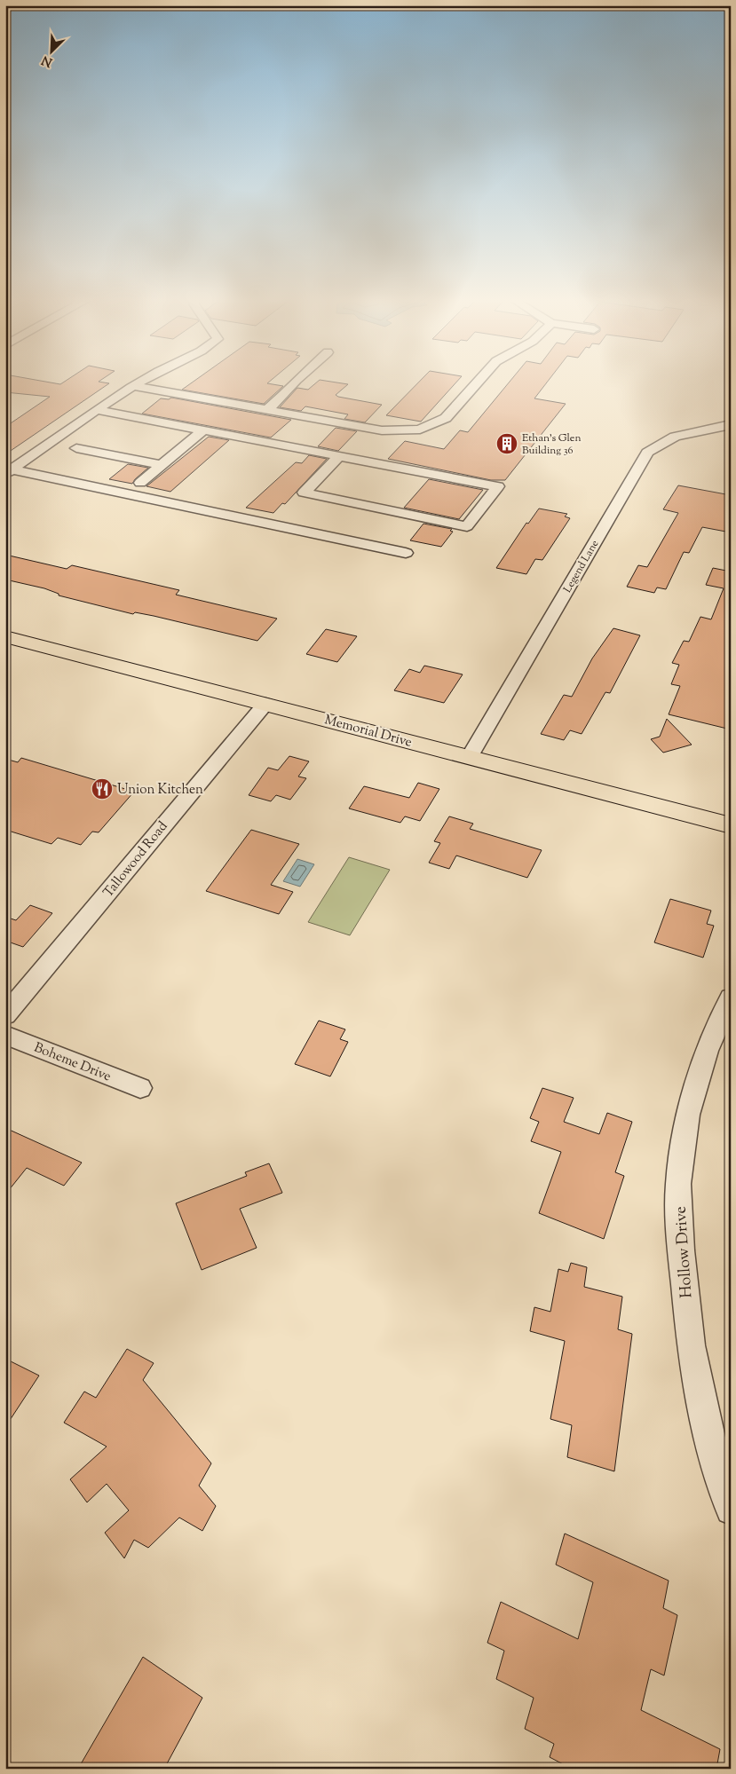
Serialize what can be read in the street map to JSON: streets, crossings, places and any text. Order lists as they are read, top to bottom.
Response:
{
  "streets": {
    "main road": ["Memorial Drive"],
    "street": [
      "Legend Lane",
      "Tallowood Road",
      "Boheme Drive",
      "Hollow Drive"
    ]
  },
  "crossings": [
    ["Legend Lane", "Memorial Drive"],
    ["Memorial Drive", "Tallowood Road"]
  ],
  "places": {
    "building": ["Ethan's Glen Building 36"],
    "restaurant": ["Union Kitchen"]
  },
  "north": "bottom left"
}
